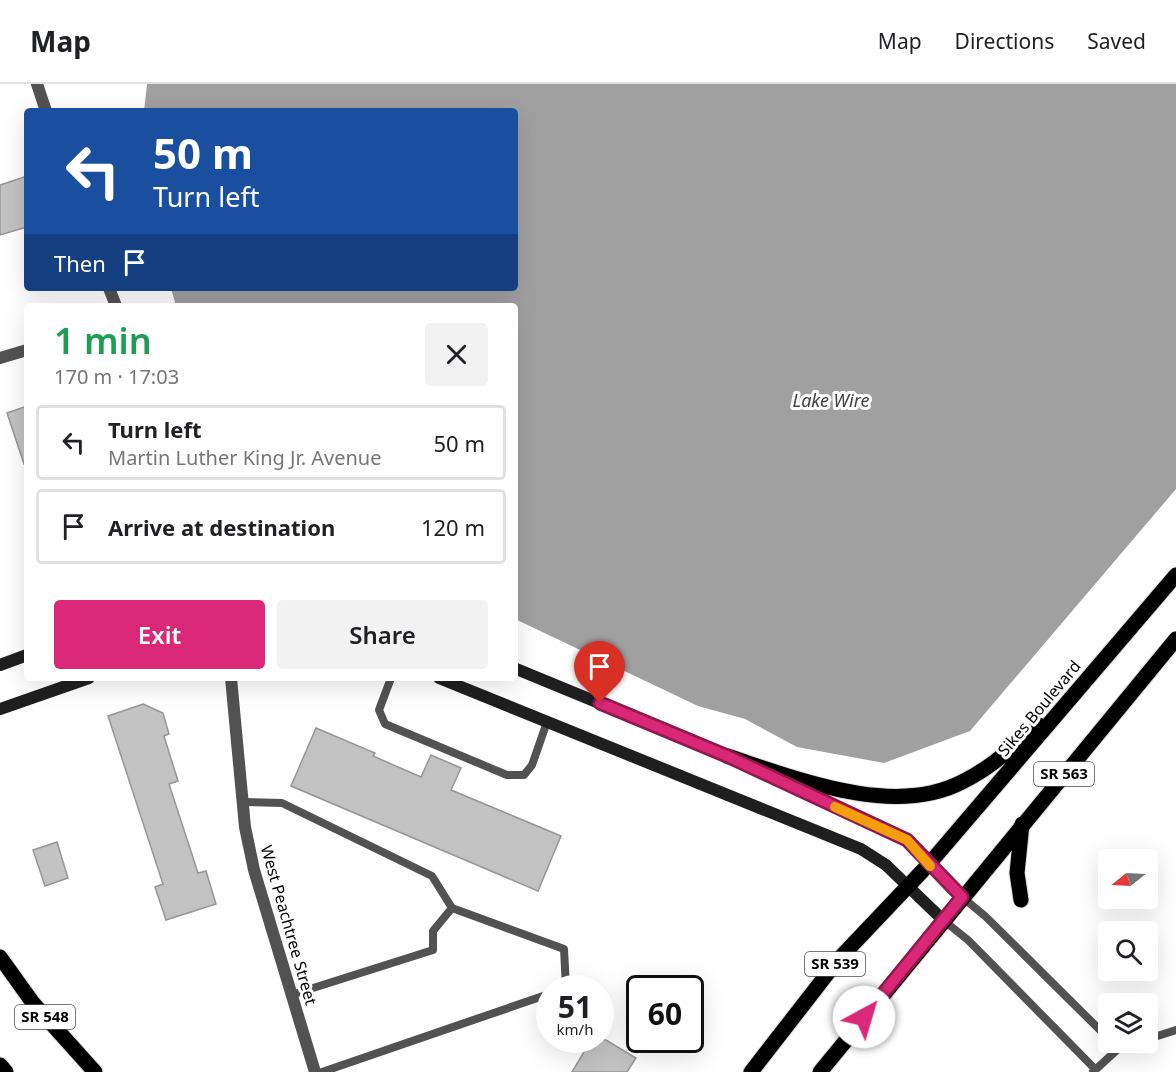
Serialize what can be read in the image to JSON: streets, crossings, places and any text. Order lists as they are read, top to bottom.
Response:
{
  "streets": {
    "main road": [
      "Sikes Boulevard",
      "SR 563",
      "SR 539",
      "SR 548"
    ],
    "street": ["West Peachtree Street"]
  },
  "crossings": [
    ["Sikes Boulevard", "SR 539"]
  ],
  "water": ["Lake Wire"],
  "north": "left",
  "page": {
    "header": "Map",
    "nav": ["Map", "Directions", "Saved"],
    "turn": ["50 m", "Turn left"],
    "then": "Then",
    "heading": ["1 min", "170 m · 17:03"],
    "list": [
      {
        "name": "Turn left",
        "note": "Martin Luther King Jr. Avenue",
        "value": "50 m"
      },
      {
        "name": "Arrive at destination",
        "value": "120 m"
      }
    ],
    "buttons": ["Exit", "Share"],
    "speed": "51 km/h",
    "limit": "60"
  }
}
